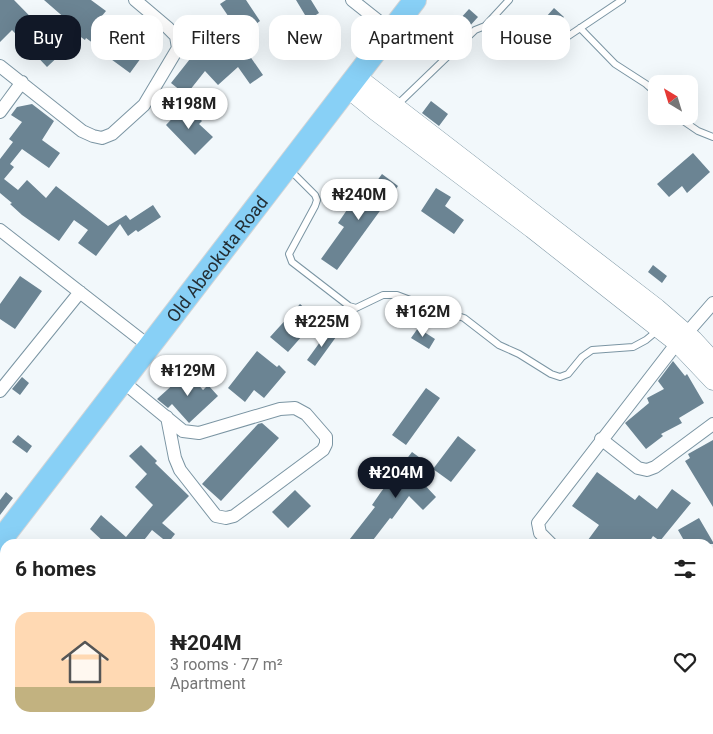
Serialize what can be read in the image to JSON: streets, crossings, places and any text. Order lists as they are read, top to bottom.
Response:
{
  "streets": {
    "highway": ["Old Abeokuta Road"]
  },
  "north": "top left",
  "page": {
    "chip": [
      "Buy",
      "Rent",
      "Filters",
      "New",
      "Apartment",
      "House"
    ],
    "price": [
      "₦198M",
      "₦240M",
      "₦162M",
      "₦225M",
      "₦129M",
      "₦204M"
    ],
    "heading": "6 homes",
    "list": [
      {
        "name": "₦204M",
        "note": "3 rooms · 77 m² · Apartment"
      }
    ]
  }
}
